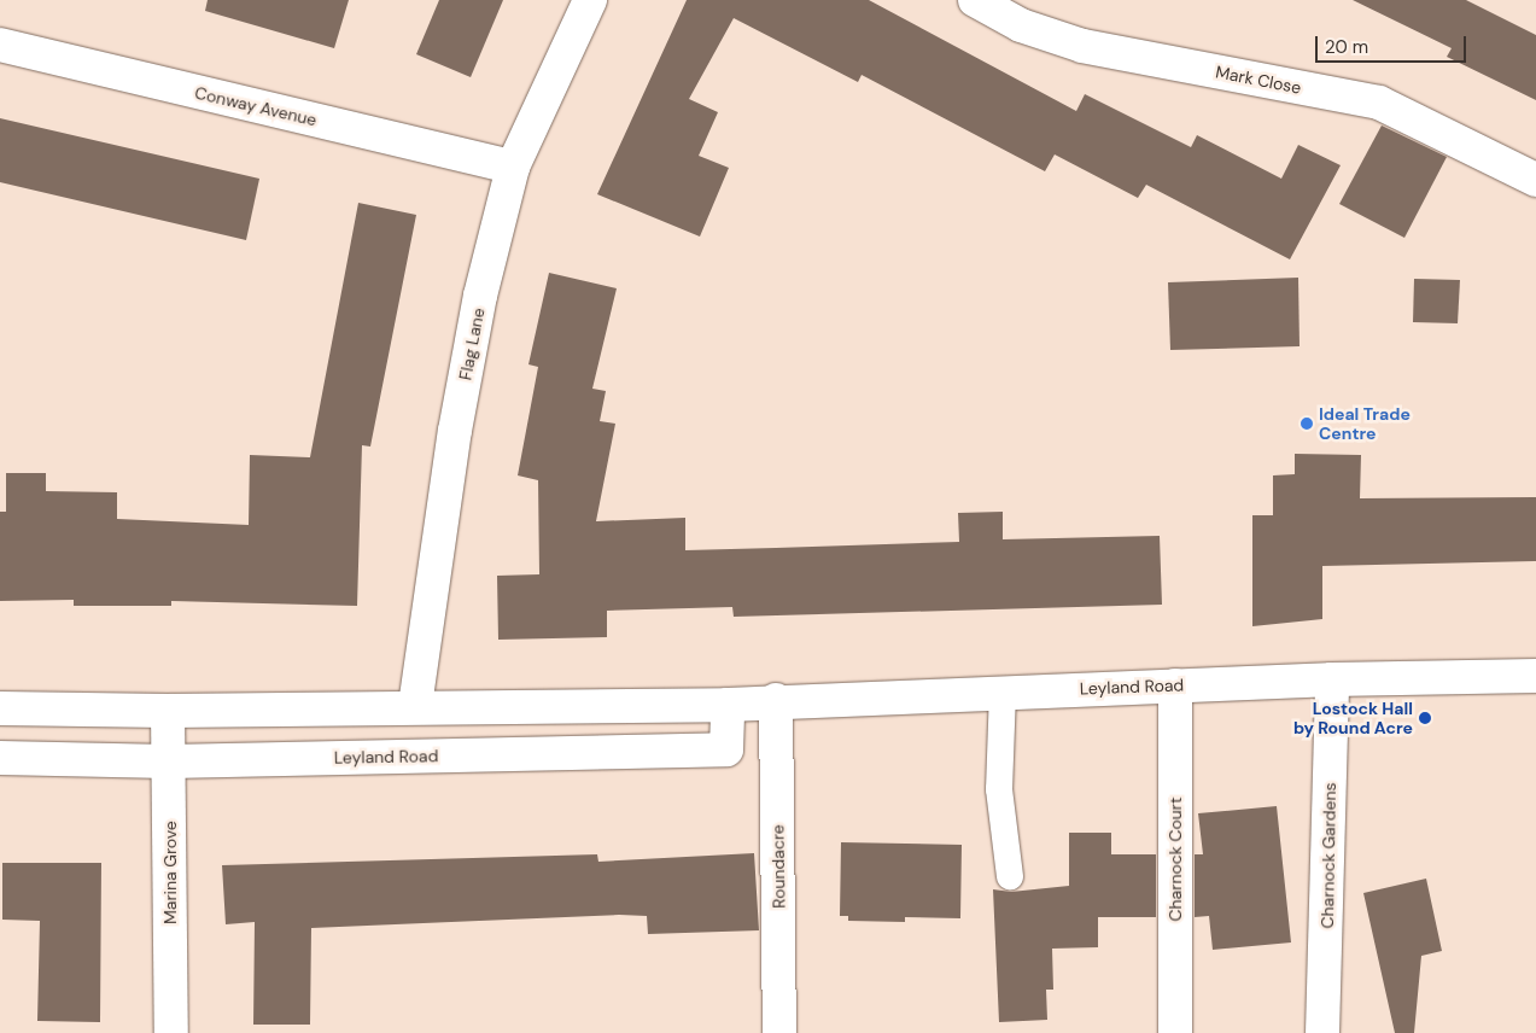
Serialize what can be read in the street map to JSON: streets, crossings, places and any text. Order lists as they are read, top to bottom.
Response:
{
  "streets": {
    "street": [
      "Mark Close",
      "Conway Avenue",
      "Flag Lane",
      "Leyland Road",
      "Charnock Gardens",
      "Charnock Court",
      "Roundacre",
      "Marina Grove"
    ]
  },
  "crossings": [
    ["Conway Avenue", "Flag Lane"],
    ["Flag Lane", "Leyland Road"],
    ["Leyland Road", "Charnock Gardens"],
    ["Leyland Road", "Charnock Court"],
    ["Leyland Road", "Roundacre"],
    ["Leyland Road", "Marina Grove"]
  ],
  "places": ["Ideal Trade Centre", "Lostock Hall by Round Acre"],
  "scale_bar": "20 m"
}
